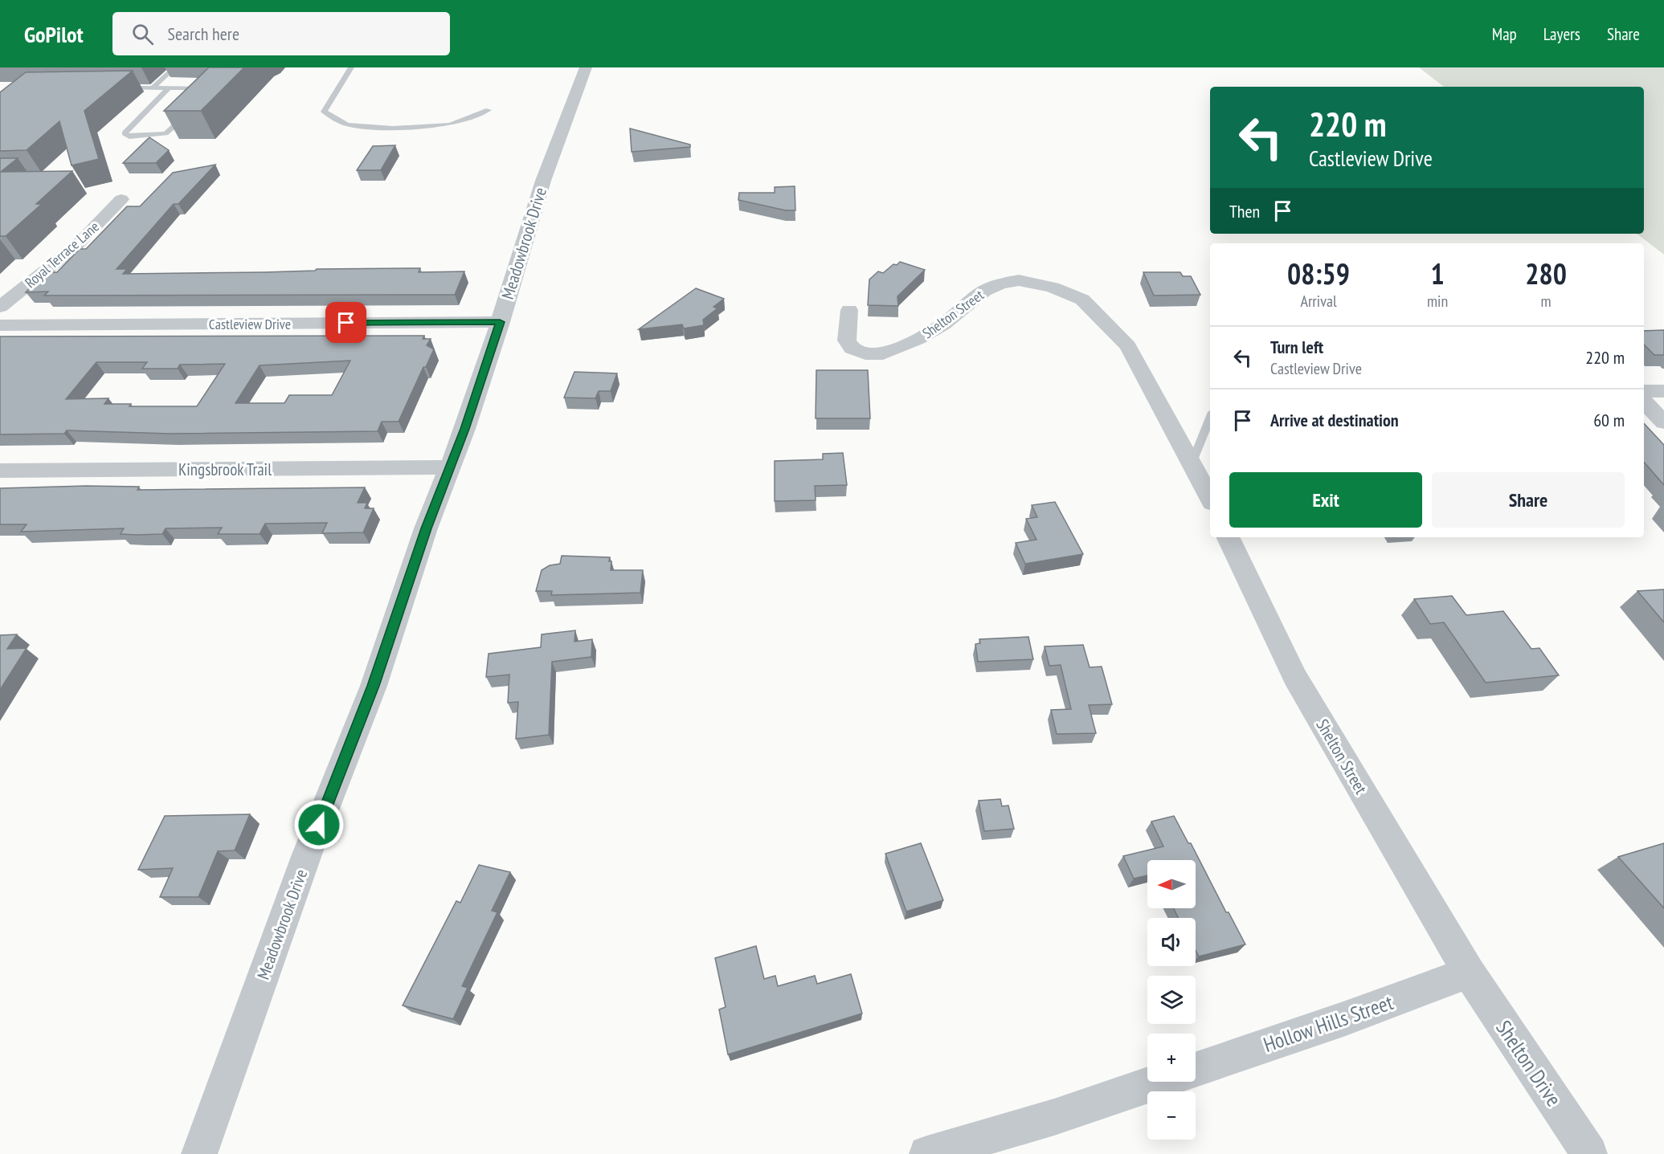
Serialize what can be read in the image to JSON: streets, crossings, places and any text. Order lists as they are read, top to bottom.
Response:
{
  "streets": {
    "street": [
      "Meadowbrook Drive",
      "Royal Terrace Lane",
      "Shelton Street",
      "Castleview Drive",
      "Kingsbrook Trail",
      "Hollow Hills Street",
      "Shelton Drive"
    ]
  },
  "crossings": [
    ["Meadowbrook Drive", "Castleview Drive"],
    ["Meadowbrook Drive", "Kingsbrook Trail"],
    ["Shelton Street", "Hollow Hills Street"],
    ["Shelton Street", "Shelton Drive"],
    ["Hollow Hills Street", "Shelton Drive"]
  ],
  "north": "left",
  "page": {
    "header": "GoPilot",
    "search": "Search here",
    "nav": ["Map", "Layers", "Share"],
    "turn": ["220 m", "Castleview Drive"],
    "then": "Then",
    "eta": [
      "08:59",
      "Arrival",
      "1",
      "min",
      "280",
      "m"
    ],
    "list": [
      {
        "name": "Turn left",
        "note": "Castleview Drive",
        "value": "220 m"
      },
      {
        "name": "Arrive at destination",
        "value": "60 m"
      }
    ],
    "buttons": ["Exit", "Share"],
    "map_buttons": ["+", "−"]
  }
}
